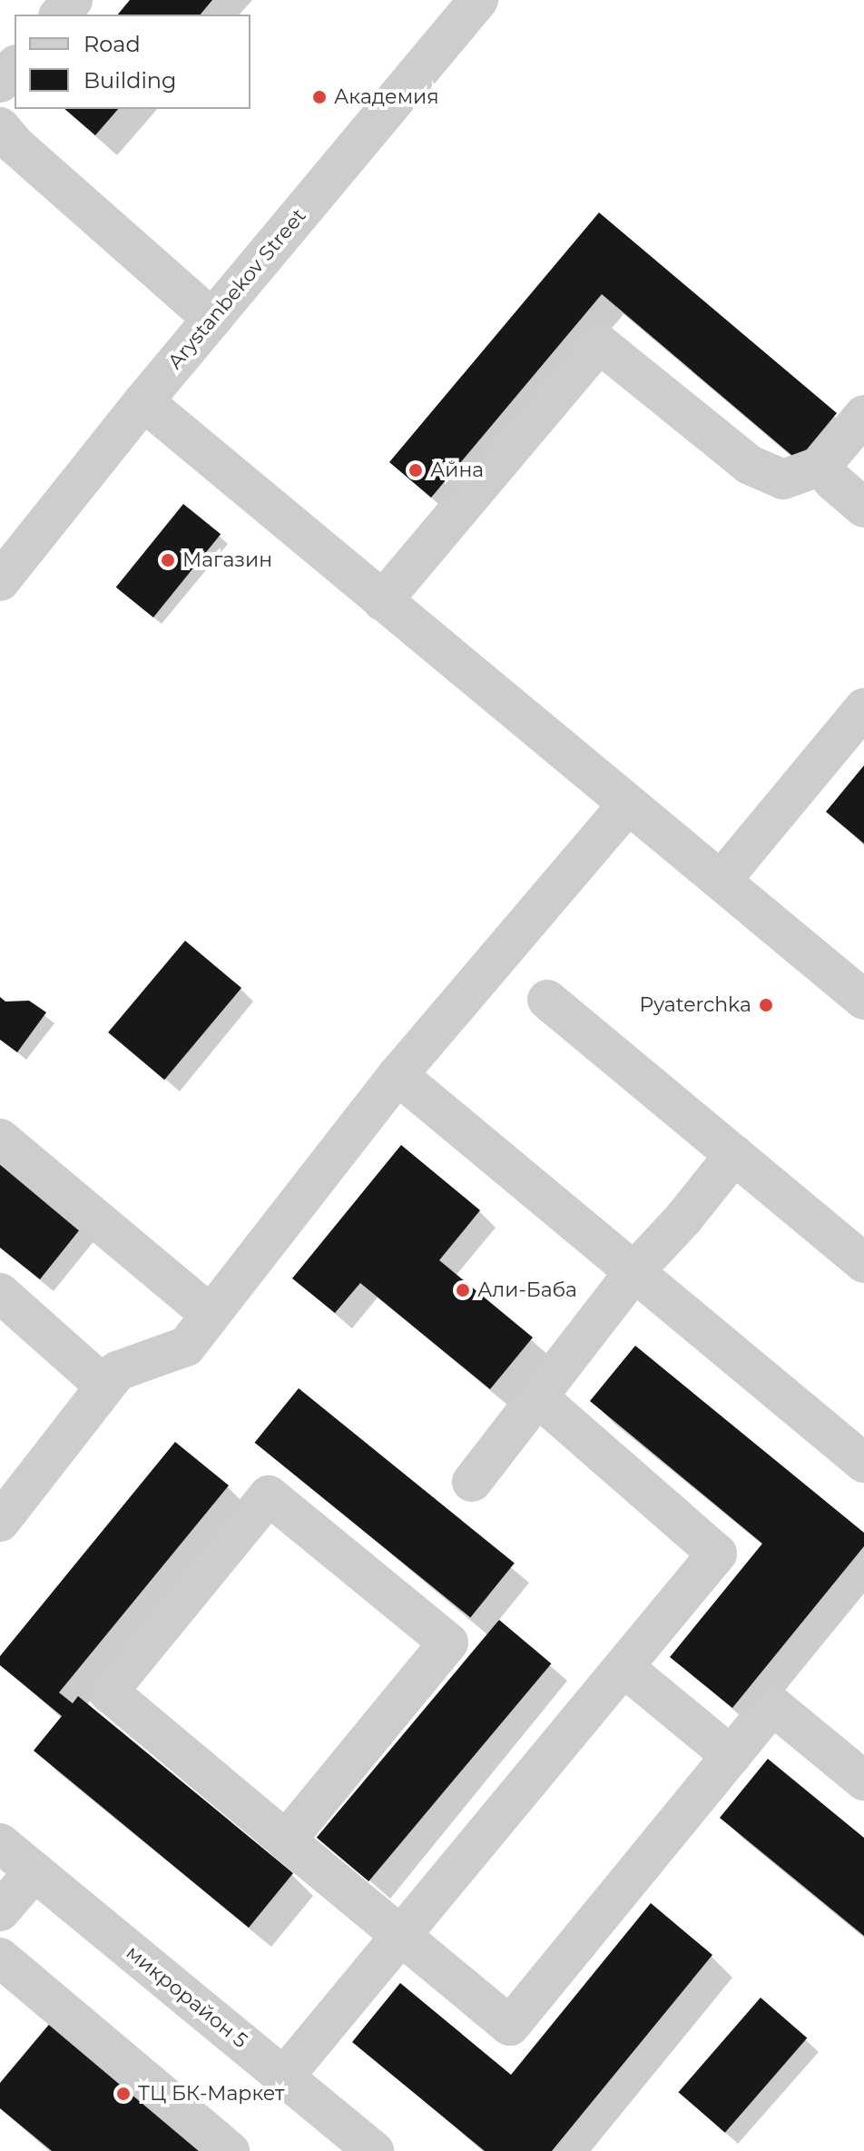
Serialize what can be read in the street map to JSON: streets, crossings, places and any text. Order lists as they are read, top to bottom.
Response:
{
  "streets": {
    "street": ["Arystanbekov Street", "микрорайон 5"]
  },
  "places": [
    "Академия",
    "Айна",
    "Магазин",
    "Pyaterchka",
    "Али-Баба",
    "ТЦ БК-Маркет"
  ],
  "legend": ["Road", "Building"]
}
